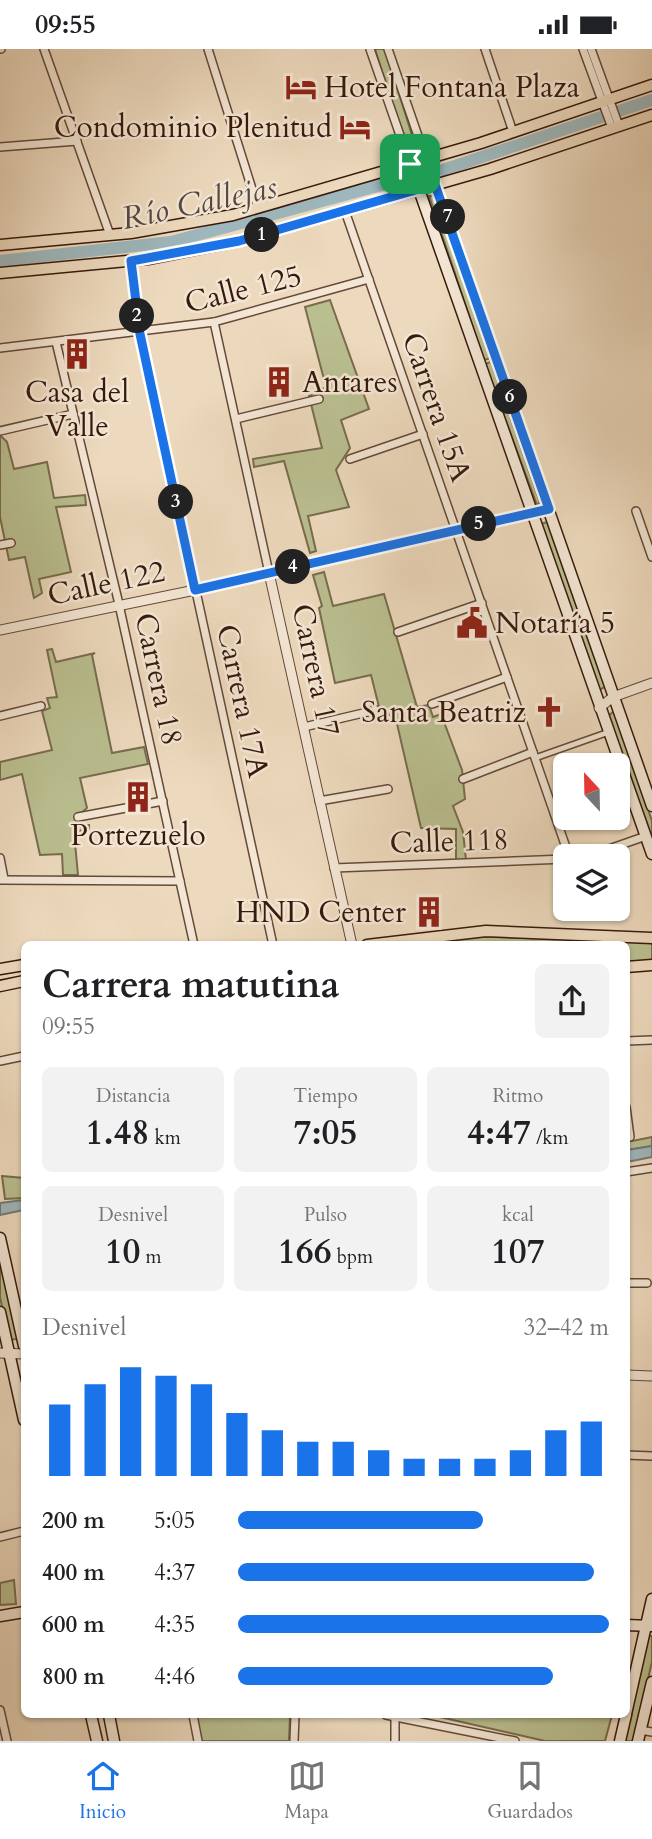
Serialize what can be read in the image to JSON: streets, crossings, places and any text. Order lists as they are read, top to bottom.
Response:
{
  "streets": {
    "street": [
      "Calle 125",
      "Carrera 15A",
      "Calle 122",
      "Carrera 17",
      "Carrera 18",
      "Carrera 17A",
      "Calle 118"
    ]
  },
  "crossings": [
    ["Calle 125", "Carrera 15A"],
    ["Calle 125", "Carrera 17"],
    ["Calle 125", "Carrera 18"],
    ["Calle 125", "Carrera 17A"],
    ["Carrera 15A", "Calle 122"],
    ["Calle 122", "Carrera 17"],
    ["Calle 122", "Carrera 18"],
    ["Calle 122", "Carrera 17A"],
    ["Carrera 17", "Calle 118"]
  ],
  "water": ["Río Callejas"],
  "places": {
    "hotel": ["Hotel Fontana Plaza", "Condominio Plenitud"],
    "building": [
      "Casa del Valle",
      "Antares",
      "Portezuelo",
      "HND Center"
    ],
    "public building": ["Notaría 5"],
    "church": ["Santa Beatriz"]
  },
  "north": "top",
  "page": {
    "status": "09:55",
    "pins": [
      "7",
      "1",
      "2",
      "6",
      "3",
      "5",
      "4"
    ],
    "heading": ["Carrera matutina", "09:55"],
    "stats": [
      ["Distancia", "1.48 km"],
      ["Tiempo", "7:05"],
      ["Ritmo", "4:47 /km"],
      ["Desnivel", "10 m"],
      ["Pulso", "166 bpm"],
      ["kcal", "107"]
    ],
    "chart": ["Desnivel", "32–42 m"],
    "list": [
      {
        "name": "200 m",
        "note": "5:05"
      },
      {
        "name": "400 m",
        "note": "4:37"
      },
      {
        "name": "600 m",
        "note": "4:35"
      },
      {
        "name": "800 m",
        "note": "4:46"
      }
    ],
    "tabs": ["Inicio", "Mapa", "Guardados"]
  }
}
